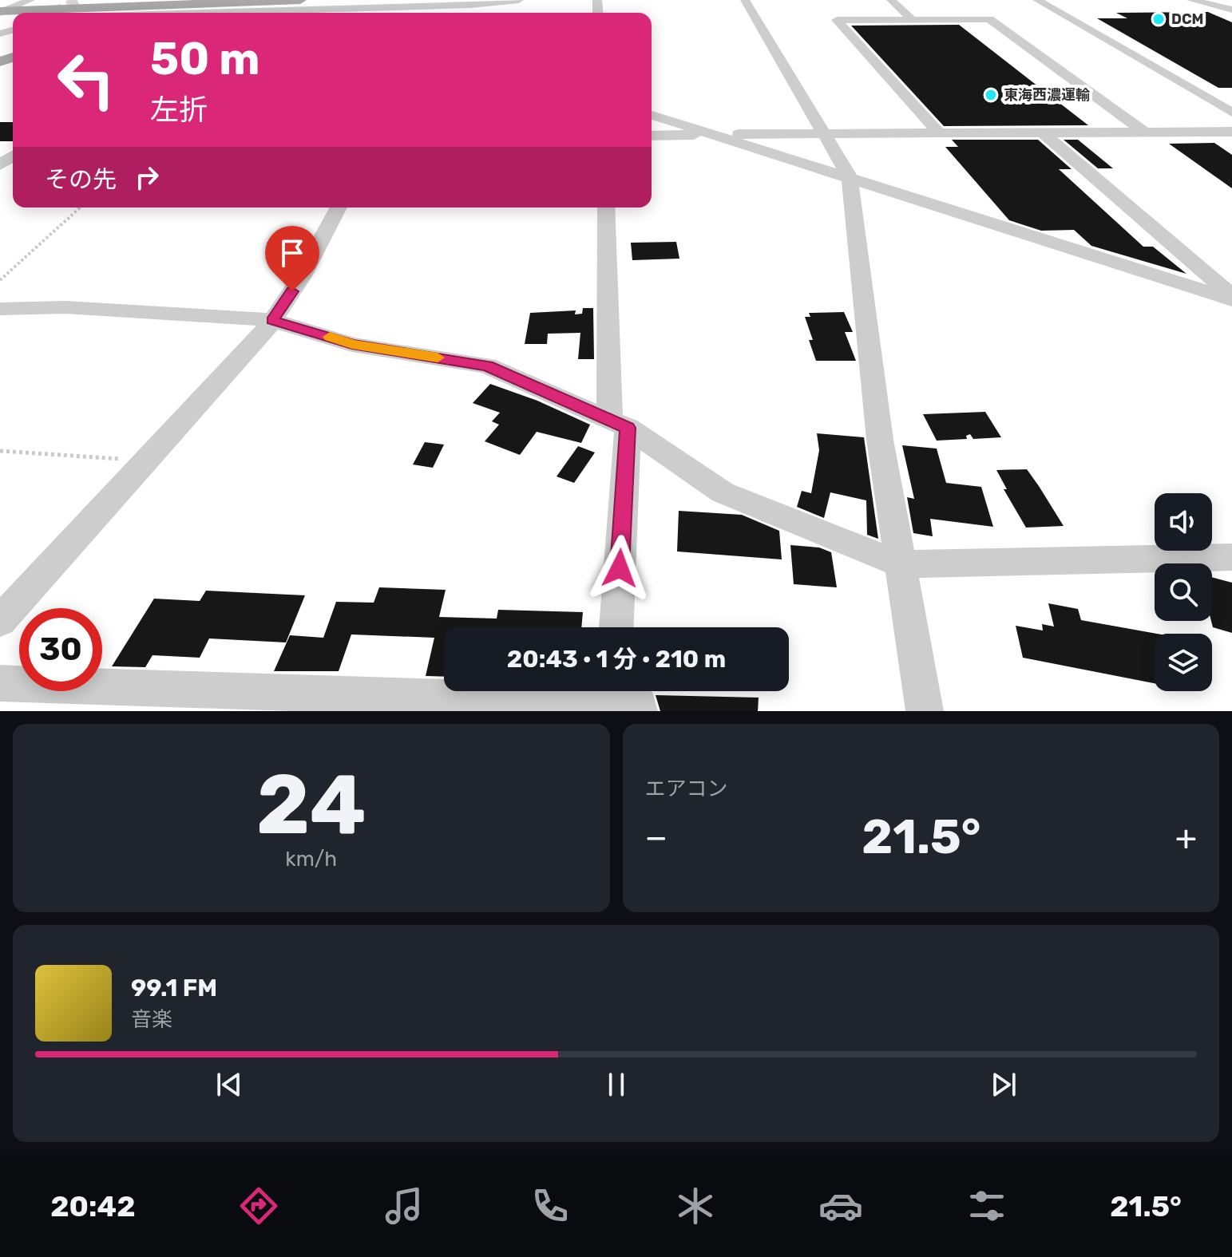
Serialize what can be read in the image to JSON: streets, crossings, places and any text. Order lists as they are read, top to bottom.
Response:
{
  "places": ["DCM", "東海西濃運輸"],
  "page": {
    "turn": ["50 m", "左折"],
    "then": "その先",
    "limit": "30",
    "trip": "20:43 · 1 分 · 210 m",
    "tile": [
      ["24", "km/h"],
      "エアコン"
    ],
    "heat": ["−", "21.5°", "+"],
    "song": ["99.1 FM", "音楽"],
    "tabs": ["20:42", "21.5°"]
  }
}
